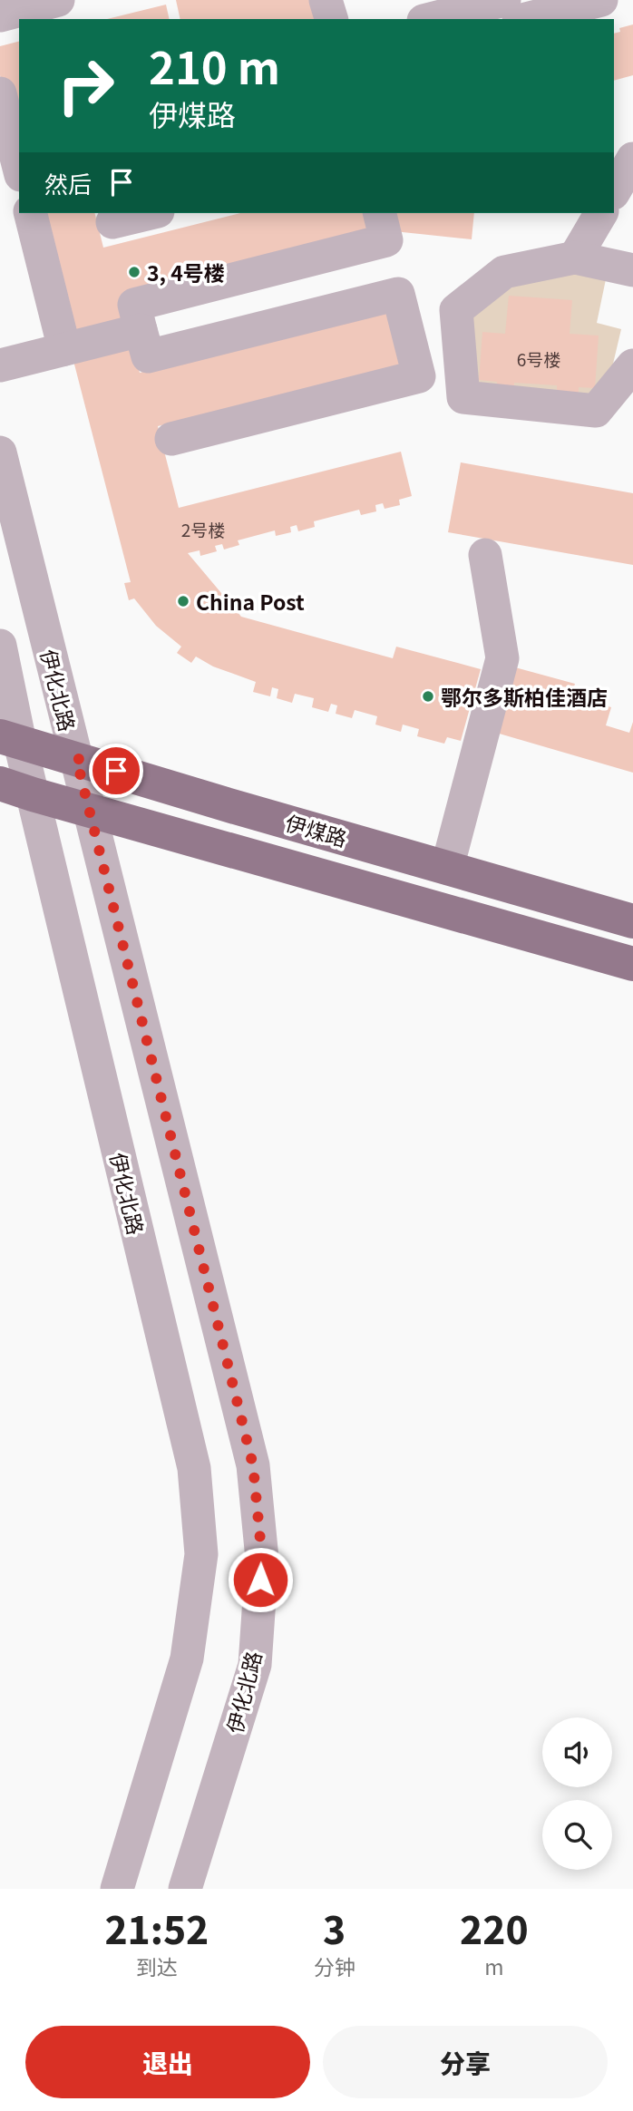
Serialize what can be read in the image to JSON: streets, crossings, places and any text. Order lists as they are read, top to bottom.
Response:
{
  "streets": {
    "main road": ["伊煤路"],
    "street": ["伊化北路"]
  },
  "crossings": [
    ["伊化北路", "伊煤路"]
  ],
  "places": ["3, 4号楼", "China Post", "鄂尔多斯柏佳酒店"],
  "house_numbers": ["6号楼", "2号楼"],
  "page": {
    "turn": ["210 m", "伊煤路"],
    "then": "然后",
    "eta": [
      "21:52",
      "到达",
      "3",
      "分钟",
      "220",
      "m"
    ],
    "buttons": ["退出", "分享"]
  }
}
